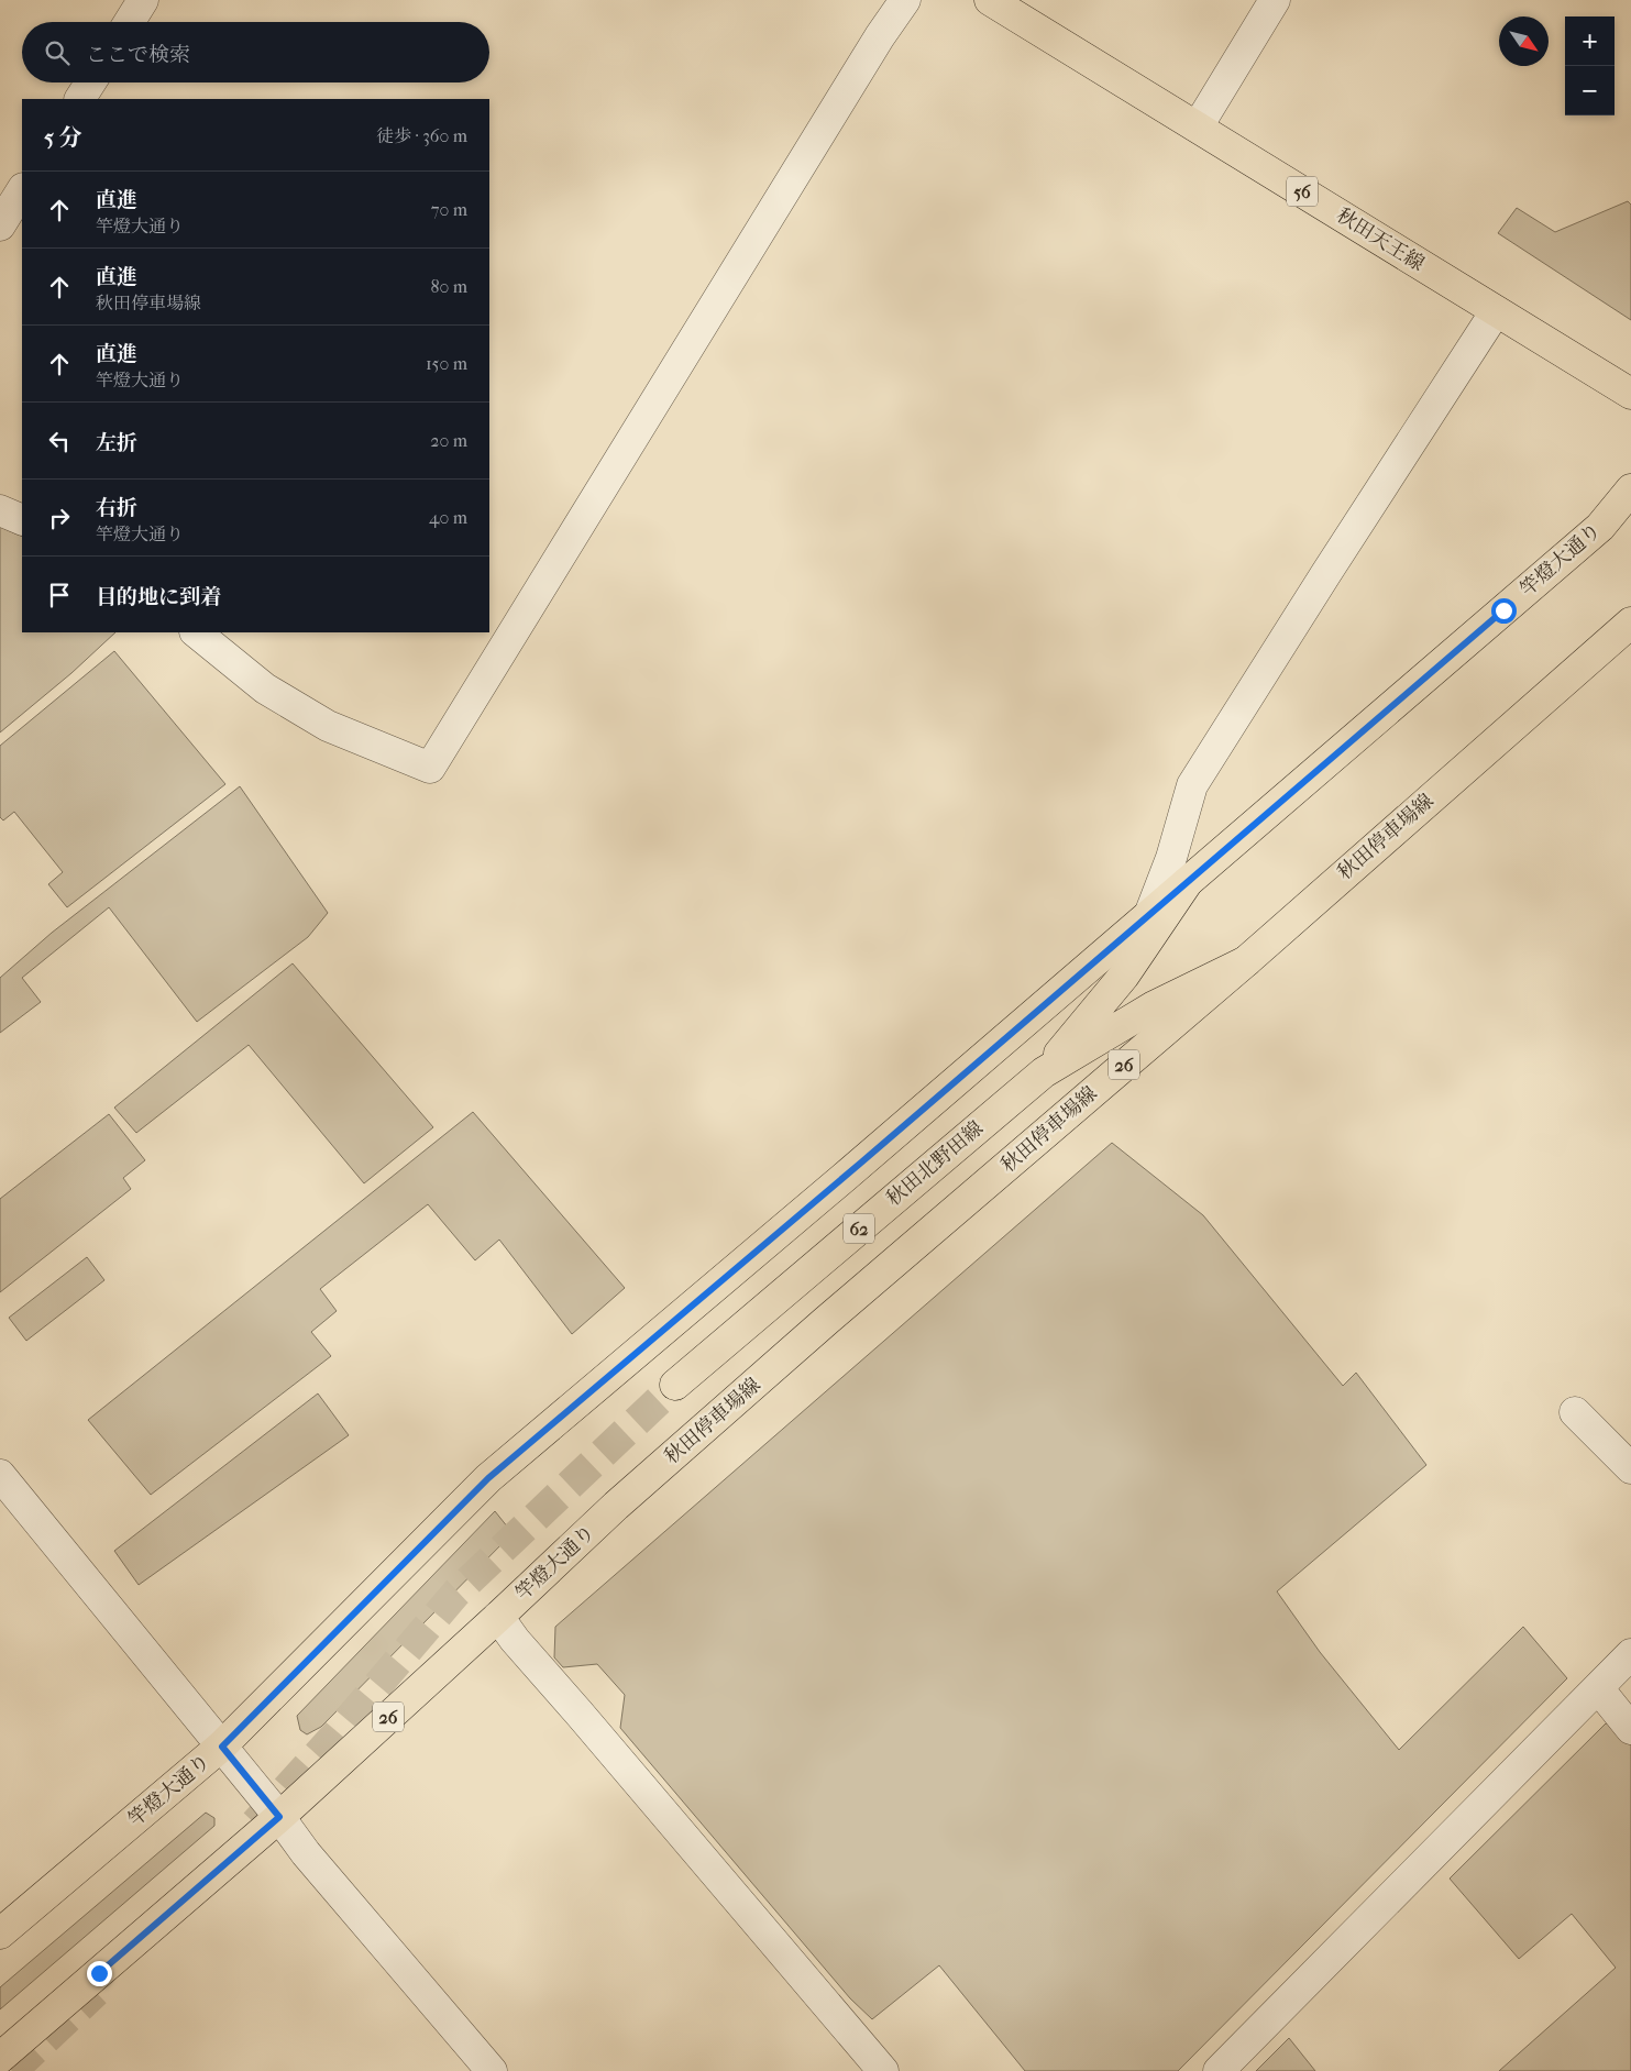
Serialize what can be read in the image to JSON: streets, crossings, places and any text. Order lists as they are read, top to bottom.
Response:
{
  "streets": {
    "main road": [
      "56",
      "秋田天王線",
      "竿燈大通り",
      "秋田停車場線",
      "26",
      "秋田北野田線",
      "62"
    ]
  },
  "crossings": [
    ["竿燈大通り", "秋田停車場線"],
    ["竿燈大通り", "62"],
    ["秋田停車場線", "62"],
    ["秋田北野田線", "62"]
  ],
  "north": "bottom right",
  "page": {
    "map_buttons": ["+", "−"],
    "search": "ここで検索",
    "heading": ["5 分", "徒歩 · 360 m"],
    "list": [
      ["直進", "竿燈大通り", "70 m"],
      ["直進", "秋田停車場線", "80 m"],
      ["直進", "竿燈大通り", "150 m"],
      ["左折", "20 m"],
      ["右折", "竿燈大通り", "40 m"],
      "目的地に到着"
    ]
  }
}
